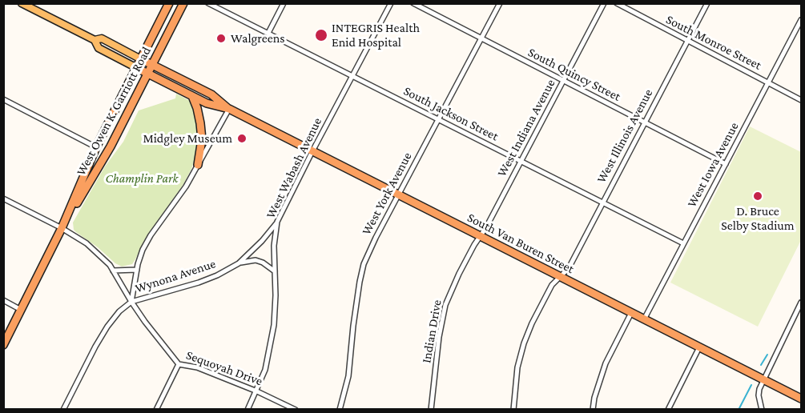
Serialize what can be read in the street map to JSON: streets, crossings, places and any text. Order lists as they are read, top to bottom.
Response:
{
  "streets": {
    "highway": ["West Owen K. Garriott Road", "South Van Buren Street"],
    "street": [
      "South Monroe Street",
      "South Quincy Street",
      "South Jackson Street",
      "West Indiana Avenue",
      "West Illinois Avenue",
      "West Iowa Avenue",
      "West Wabash Avenue",
      "West York Avenue",
      "Wynona Avenue",
      "Indian Drive",
      "Sequoyah Drive"
    ]
  },
  "crossings": [
    ["South Monroe Street", "West Illinois Avenue"],
    ["South Monroe Street", "West Iowa Avenue"],
    ["South Quincy Street", "West Indiana Avenue"],
    ["South Quincy Street", "West Illinois Avenue"],
    ["South Quincy Street", "West Iowa Avenue"],
    ["South Quincy Street", "West York Avenue"],
    ["West Owen K. Garriott Road", "South Van Buren Street"],
    ["West Owen K. Garriott Road", "Sequoyah Drive"],
    ["South Jackson Street", "West Indiana Avenue"],
    ["South Jackson Street", "West Illinois Avenue"],
    ["South Jackson Street", "West Iowa Avenue"],
    ["South Jackson Street", "West Wabash Avenue"],
    ["South Jackson Street", "West York Avenue"],
    ["West Indiana Avenue", "South Van Buren Street"],
    ["West Indiana Avenue", "Indian Drive"],
    ["West Illinois Avenue", "South Van Buren Street"],
    ["West Iowa Avenue", "South Van Buren Street"],
    ["West Wabash Avenue", "South Van Buren Street"],
    ["West Wabash Avenue", "Wynona Avenue"],
    ["West Wabash Avenue", "Sequoyah Drive"],
    ["West York Avenue", "South Van Buren Street"],
    ["South Van Buren Street", "Indian Drive"],
    ["Wynona Avenue", "Sequoyah Drive"]
  ],
  "parks": ["Champlin Park"],
  "places": [
    "INTEGRIS Health Enid Hospital",
    "Walgreens",
    "Midgley Museum",
    "D. Bruce Selby Stadium"
  ]
}
